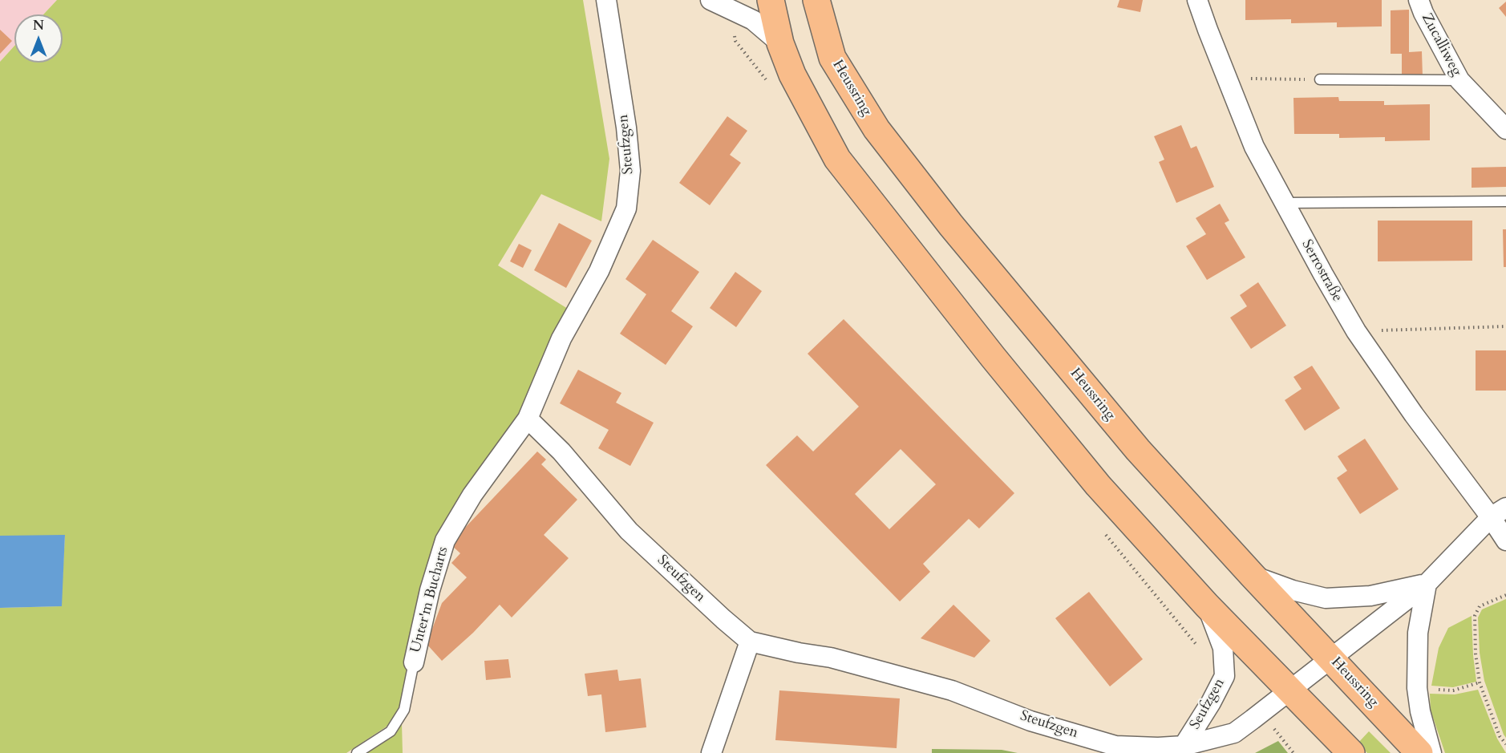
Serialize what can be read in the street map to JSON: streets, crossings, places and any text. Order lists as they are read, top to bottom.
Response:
{
  "streets": {
    "main road": ["Heussring"],
    "street": [
      "Zucalliweg",
      "Steufzgen",
      "Serrostraße",
      "Unter'm Bucharts",
      "Seufzgen"
    ]
  },
  "crossings": [
    ["Heussring", "Steufzgen"],
    ["Steufzgen", "Serrostraße"],
    ["Steufzgen", "Unter'm Bucharts"],
    ["Steufzgen", "Seufzgen"]
  ],
  "north": "top"
}
